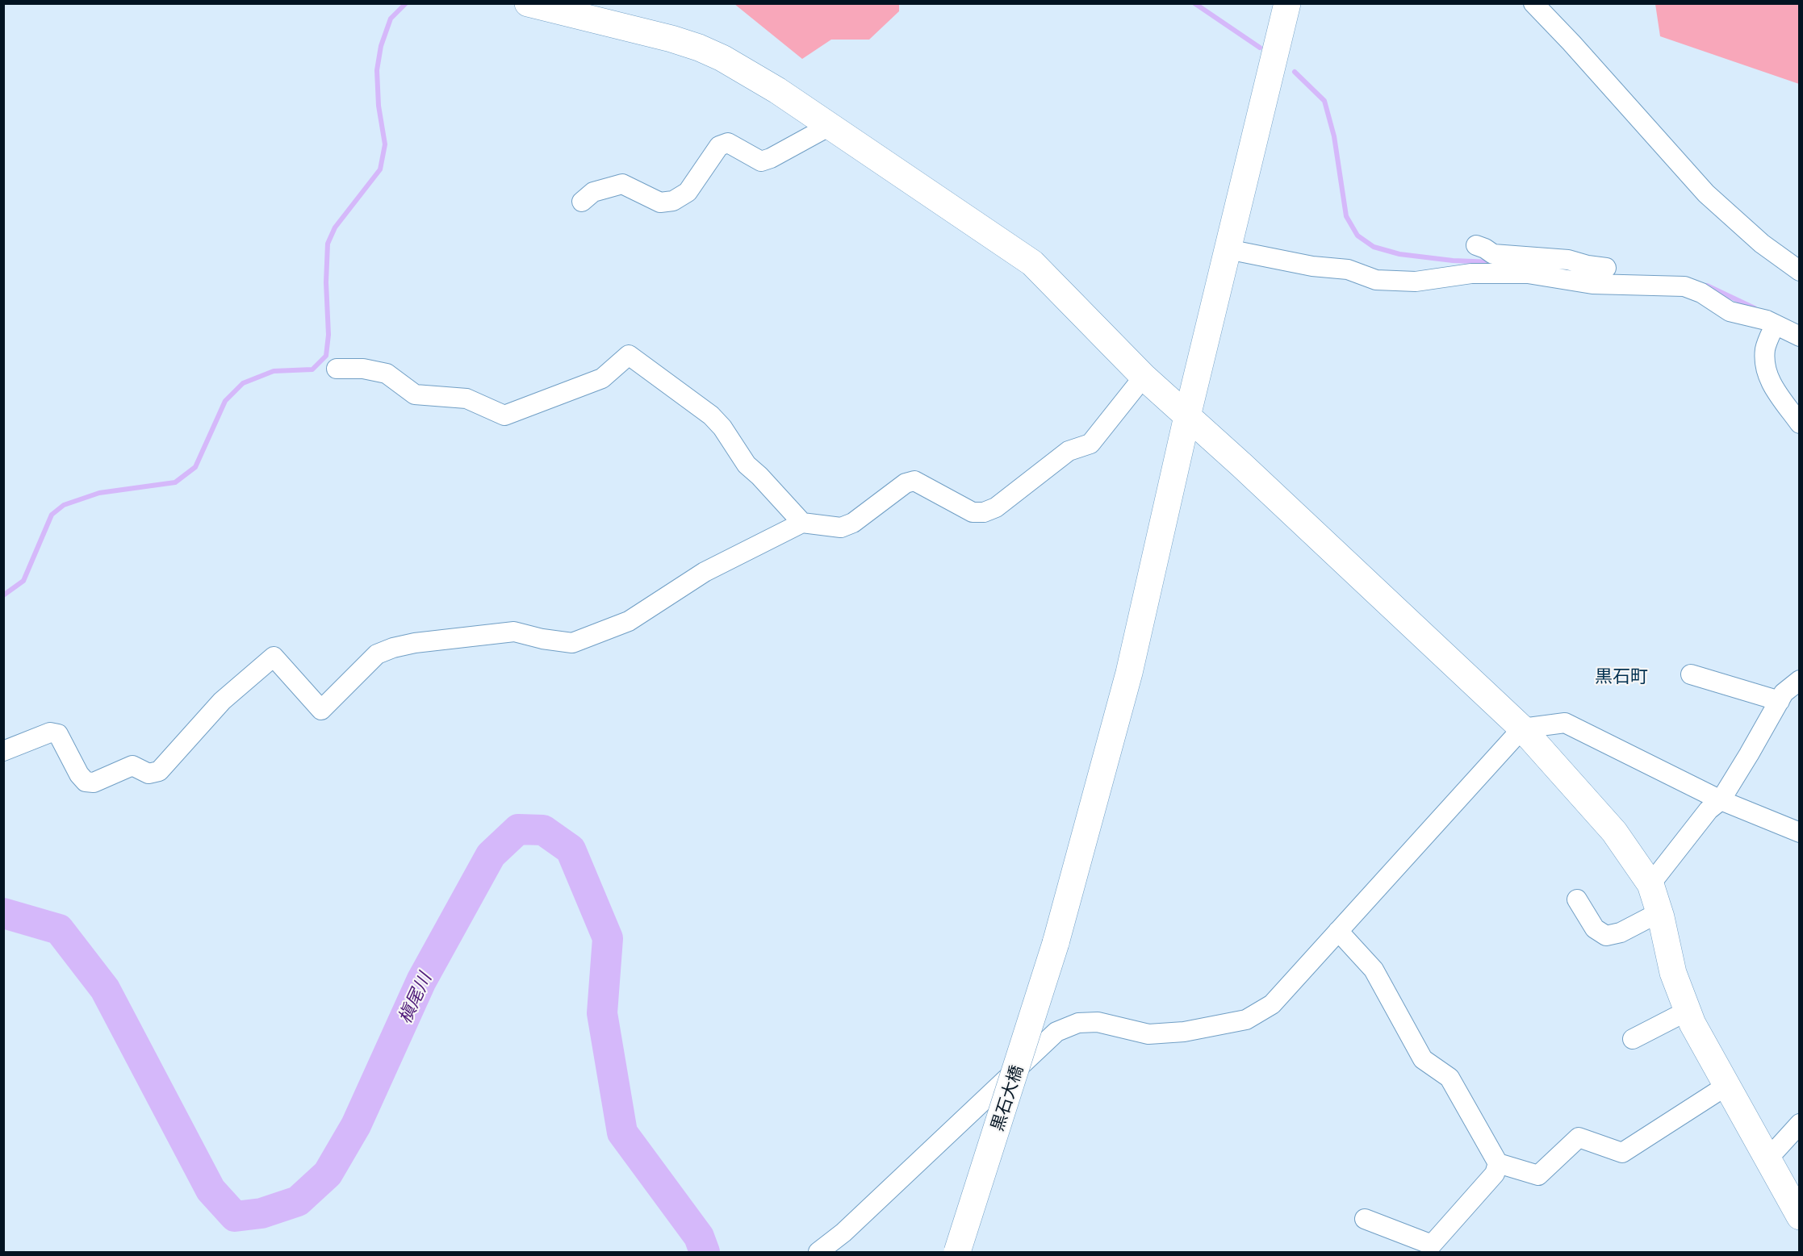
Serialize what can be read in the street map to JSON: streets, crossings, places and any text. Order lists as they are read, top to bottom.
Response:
{
  "streets": {
    "street": ["黒石大橋"]
  },
  "districts": ["黒石町"],
  "water": ["槇尾川"]
}
